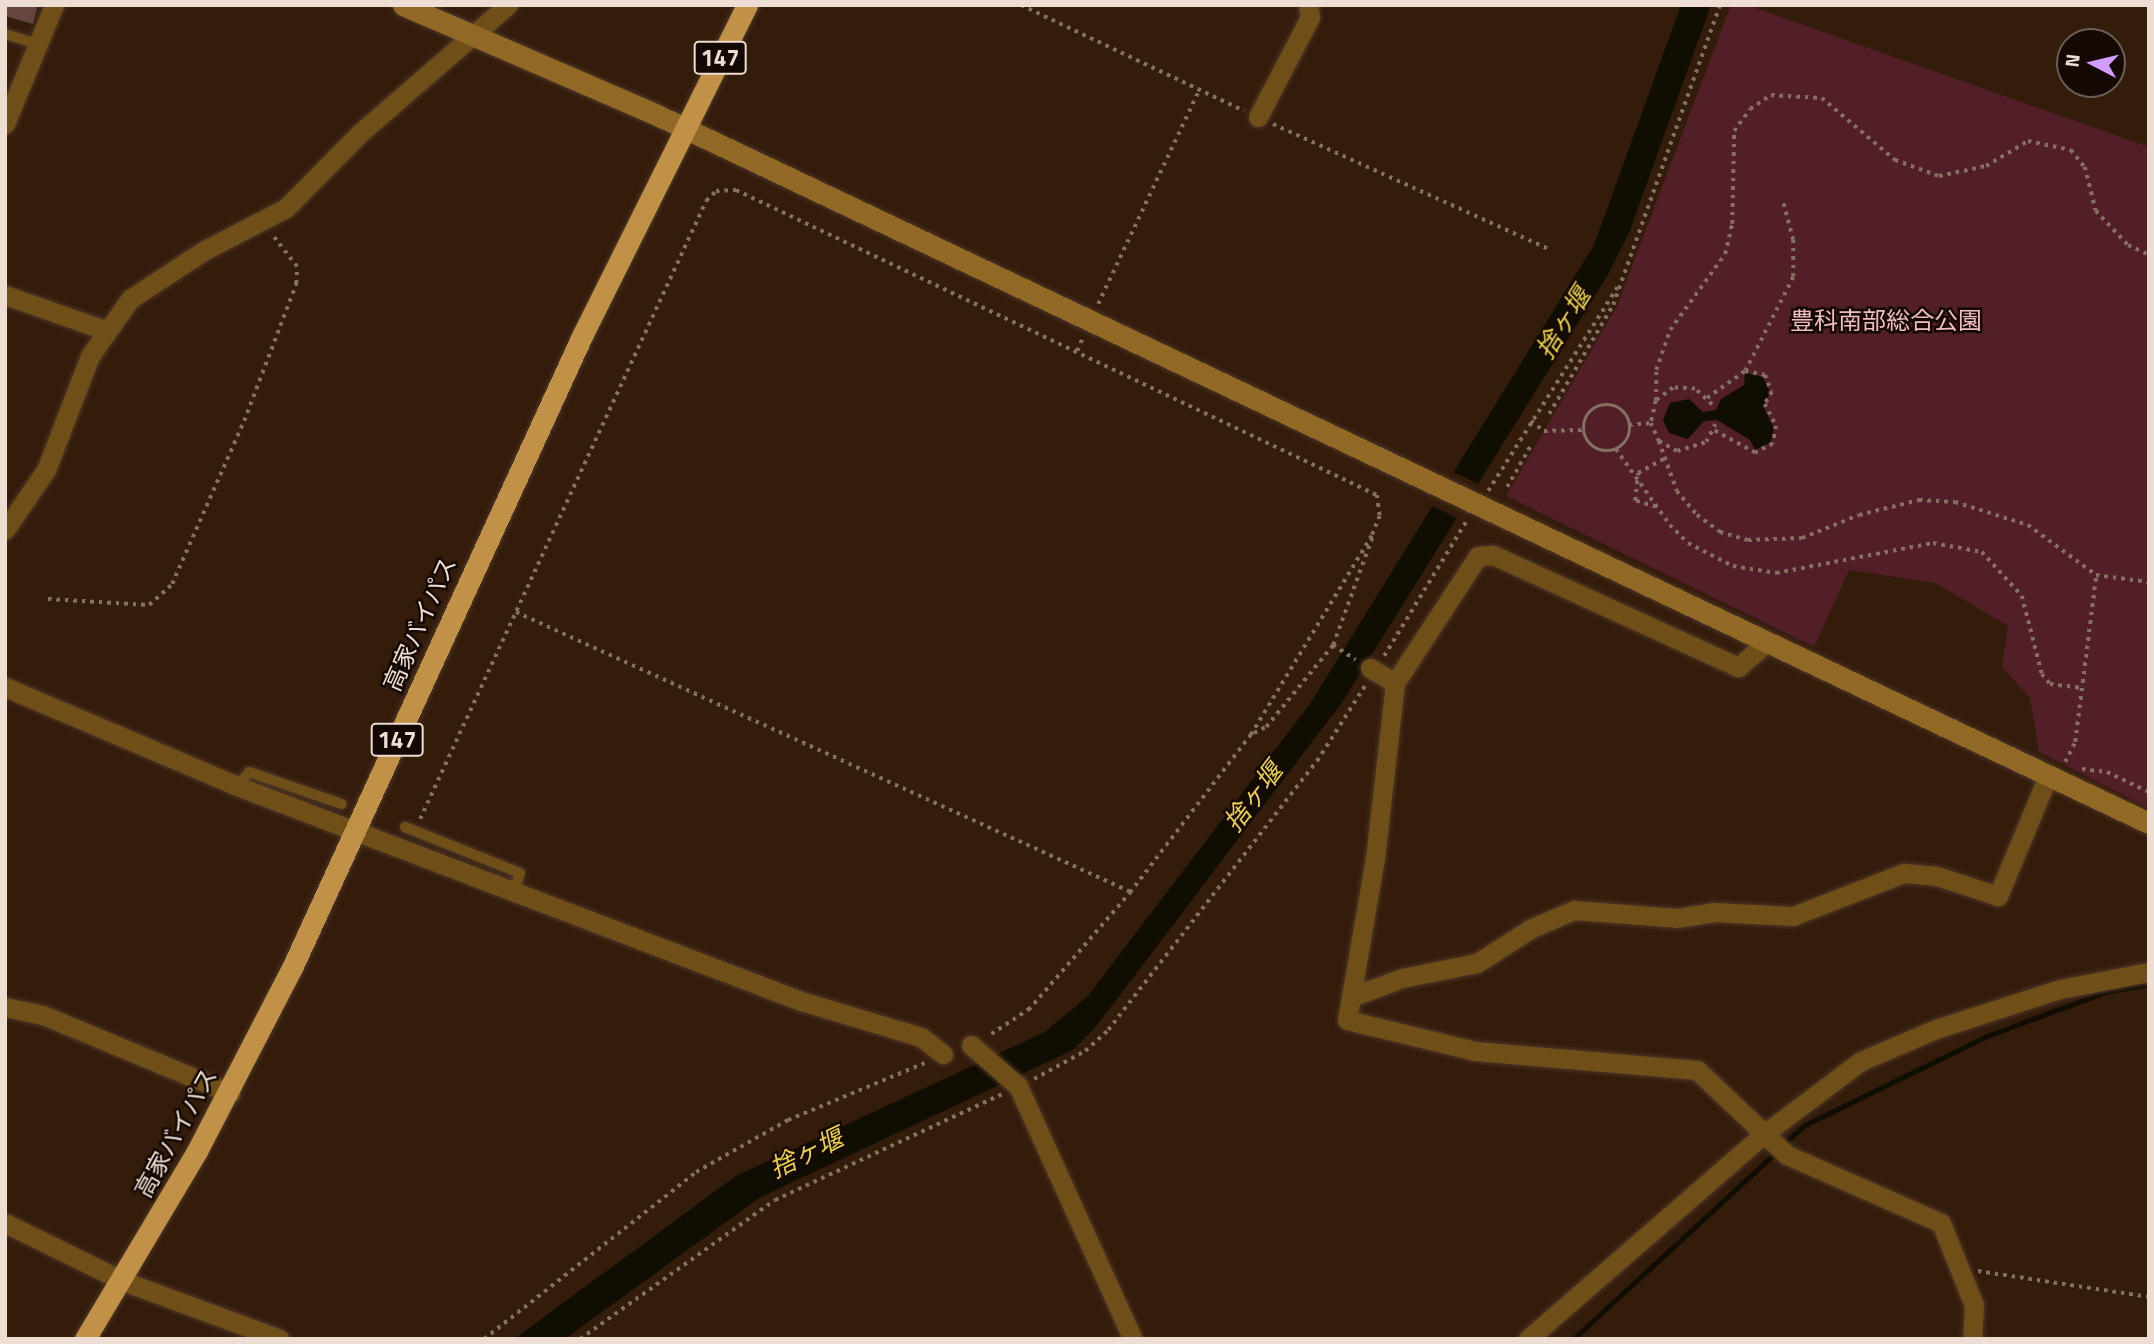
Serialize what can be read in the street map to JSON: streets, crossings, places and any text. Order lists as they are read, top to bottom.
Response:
{
  "streets": {
    "highway": ["147", "高家バイパス"]
  },
  "water": ["捨ヶ堰"],
  "parks": ["豊科南部総合公園"],
  "north": "left"
}
